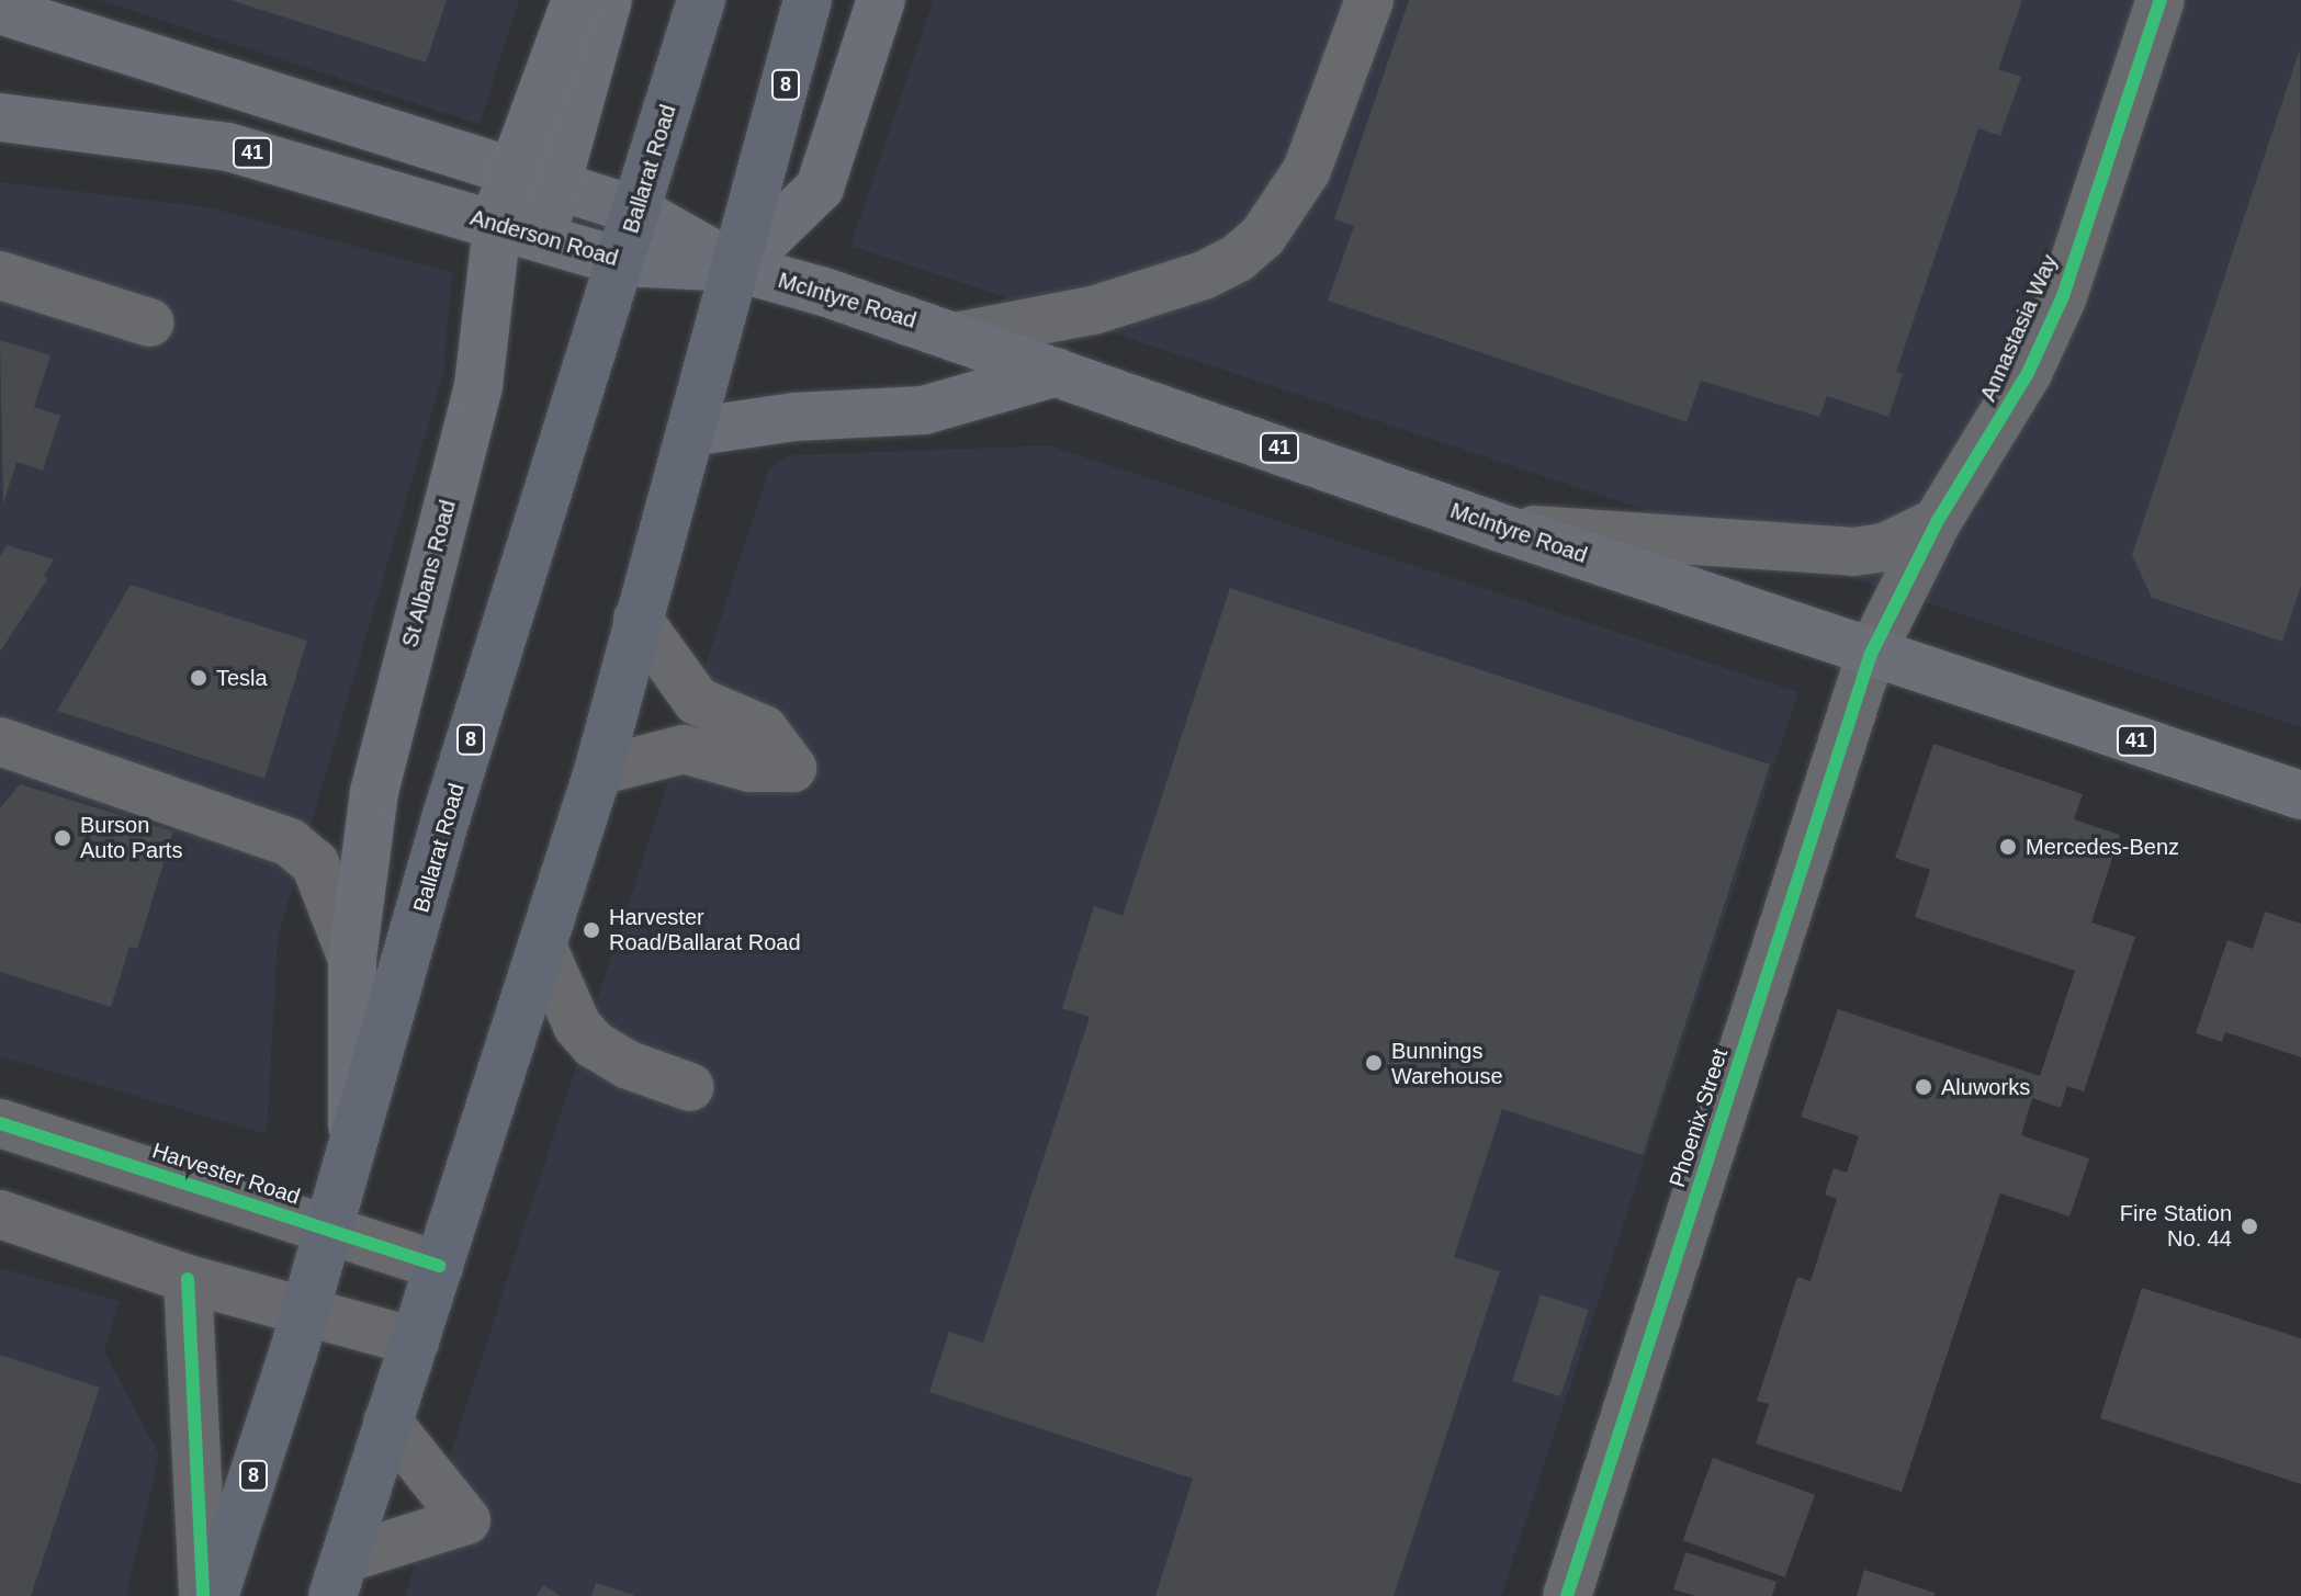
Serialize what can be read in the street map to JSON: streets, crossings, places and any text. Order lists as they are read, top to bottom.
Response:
{
  "streets": {
    "highway": ["8", "Ballarat Road"],
    "main road": [
      "41",
      "Anderson Road",
      "McIntyre Road",
      "St Albans Road"
    ],
    "street": ["Annastasia Way", "Phoenix Street", "Harvester Road"]
  },
  "crossings": [
    ["8", "41"],
    ["8", "Anderson Road"],
    ["8", "McIntyre Road"],
    ["8", "Harvester Road"],
    ["41", "Ballarat Road"],
    ["41", "Anderson Road"],
    ["41", "McIntyre Road"],
    ["41", "St Albans Road"],
    ["Ballarat Road", "Anderson Road"],
    ["Ballarat Road", "St Albans Road"],
    ["Ballarat Road", "Harvester Road"],
    ["Anderson Road", "McIntyre Road"],
    ["Anderson Road", "St Albans Road"],
    ["McIntyre Road", "Annastasia Way"],
    ["McIntyre Road", "Phoenix Street"],
    ["Annastasia Way", "Phoenix Street"]
  ],
  "places": [
    "Tesla",
    "Burson Auto Parts",
    "Mercedes-Benz",
    "Harvester Road/Ballarat Road",
    "Bunnings Warehouse",
    "Aluworks",
    "Fire Station No. 44"
  ]
}
